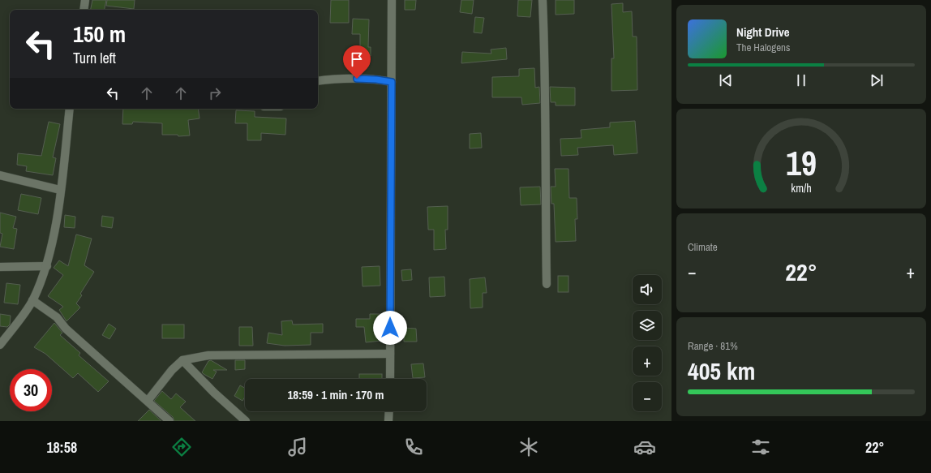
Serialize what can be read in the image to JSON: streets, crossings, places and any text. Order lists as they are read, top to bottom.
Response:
{
  "page": {
    "turn": ["150 m", "Turn left"],
    "song": ["Night Drive", "The Halogens"],
    "tile": [
      "Climate",
      ["Range · 81%", "405 km"]
    ],
    "heat": ["−", "22°", "+"],
    "map_buttons": ["+", "−"],
    "limit": "30",
    "trip": "18:59 · 1 min · 170 m",
    "tabs": ["18:58", "22°"],
    "gauge": ["19", "km/h"]
  }
}
